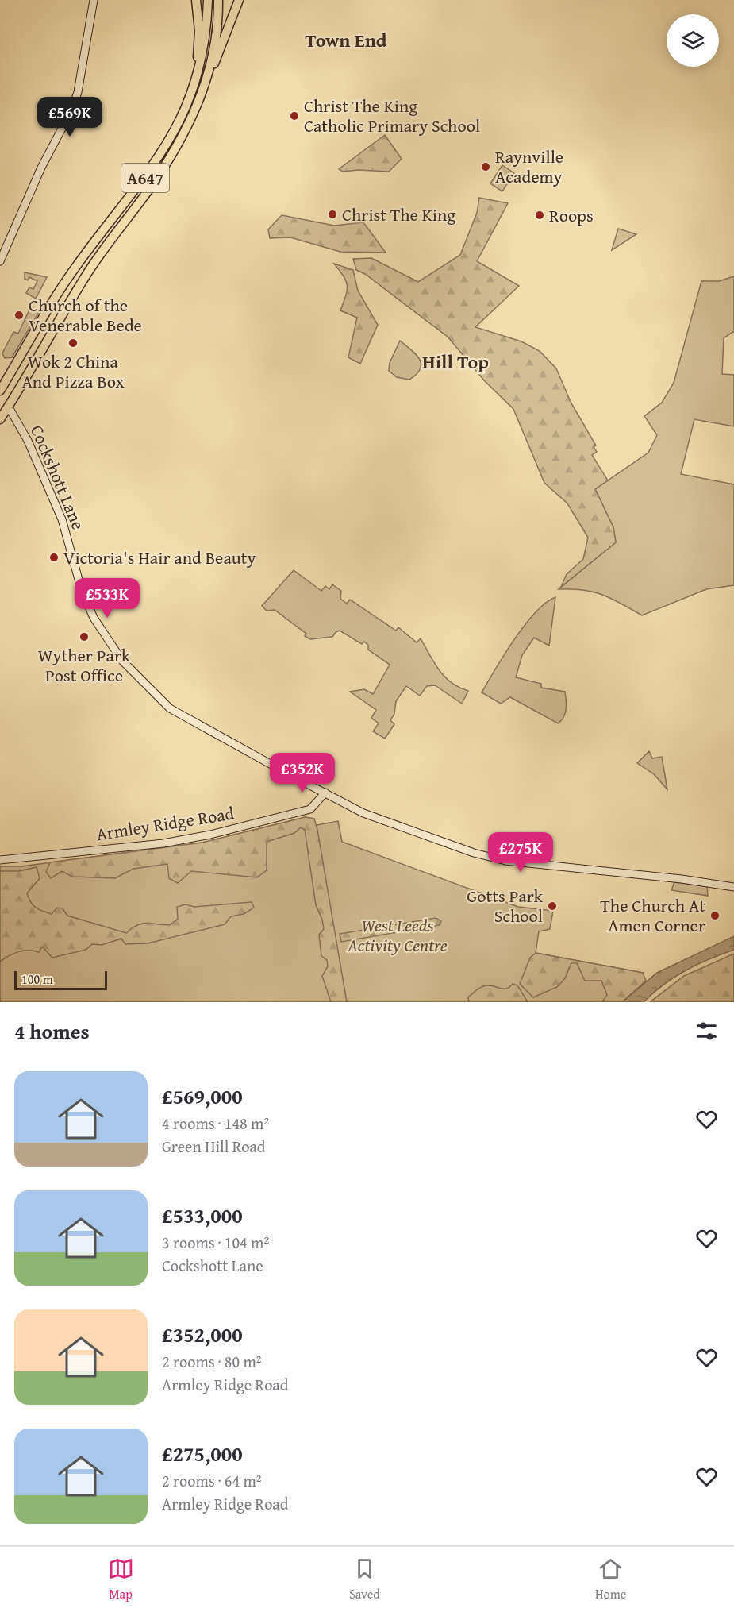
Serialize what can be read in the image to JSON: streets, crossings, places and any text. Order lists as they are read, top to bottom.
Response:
{
  "streets": {
    "main road": ["A647"],
    "street": ["Cockshott Lane", "Armley Ridge Road"]
  },
  "crossings": [
    ["A647", "Cockshott Lane"],
    ["Cockshott Lane", "Armley Ridge Road"]
  ],
  "districts": ["Town End", "Hill Top"],
  "parks": ["West Leeds Activity Centre"],
  "places": [
    "Christ The King Catholic Primary School",
    "Raynville Academy",
    "Christ The King",
    "Roops",
    "Church of the Venerable Bede",
    "Wok 2 China And Pizza Box",
    "Victoria's Hair and Beauty",
    "Wyther Park Post Office",
    "Gotts Park School",
    "The Church At Amen Corner"
  ],
  "scale_bar": "100 m",
  "page": {
    "price": [
      "£569K",
      "£533K",
      "£352K",
      "£275K"
    ],
    "scale": "100 m",
    "heading": "4 homes",
    "list": [
      {
        "name": "£569,000",
        "note": "4 rooms · 148 m² · Green Hill Road"
      },
      {
        "name": "£533,000",
        "note": "3 rooms · 104 m² · Cockshott Lane"
      },
      {
        "name": "£352,000",
        "note": "2 rooms · 80 m² · Armley Ridge Road"
      },
      {
        "name": "£275,000",
        "note": "2 rooms · 64 m² · Armley Ridge Road"
      }
    ],
    "tabs": ["Map", "Saved", "Home"]
  }
}
